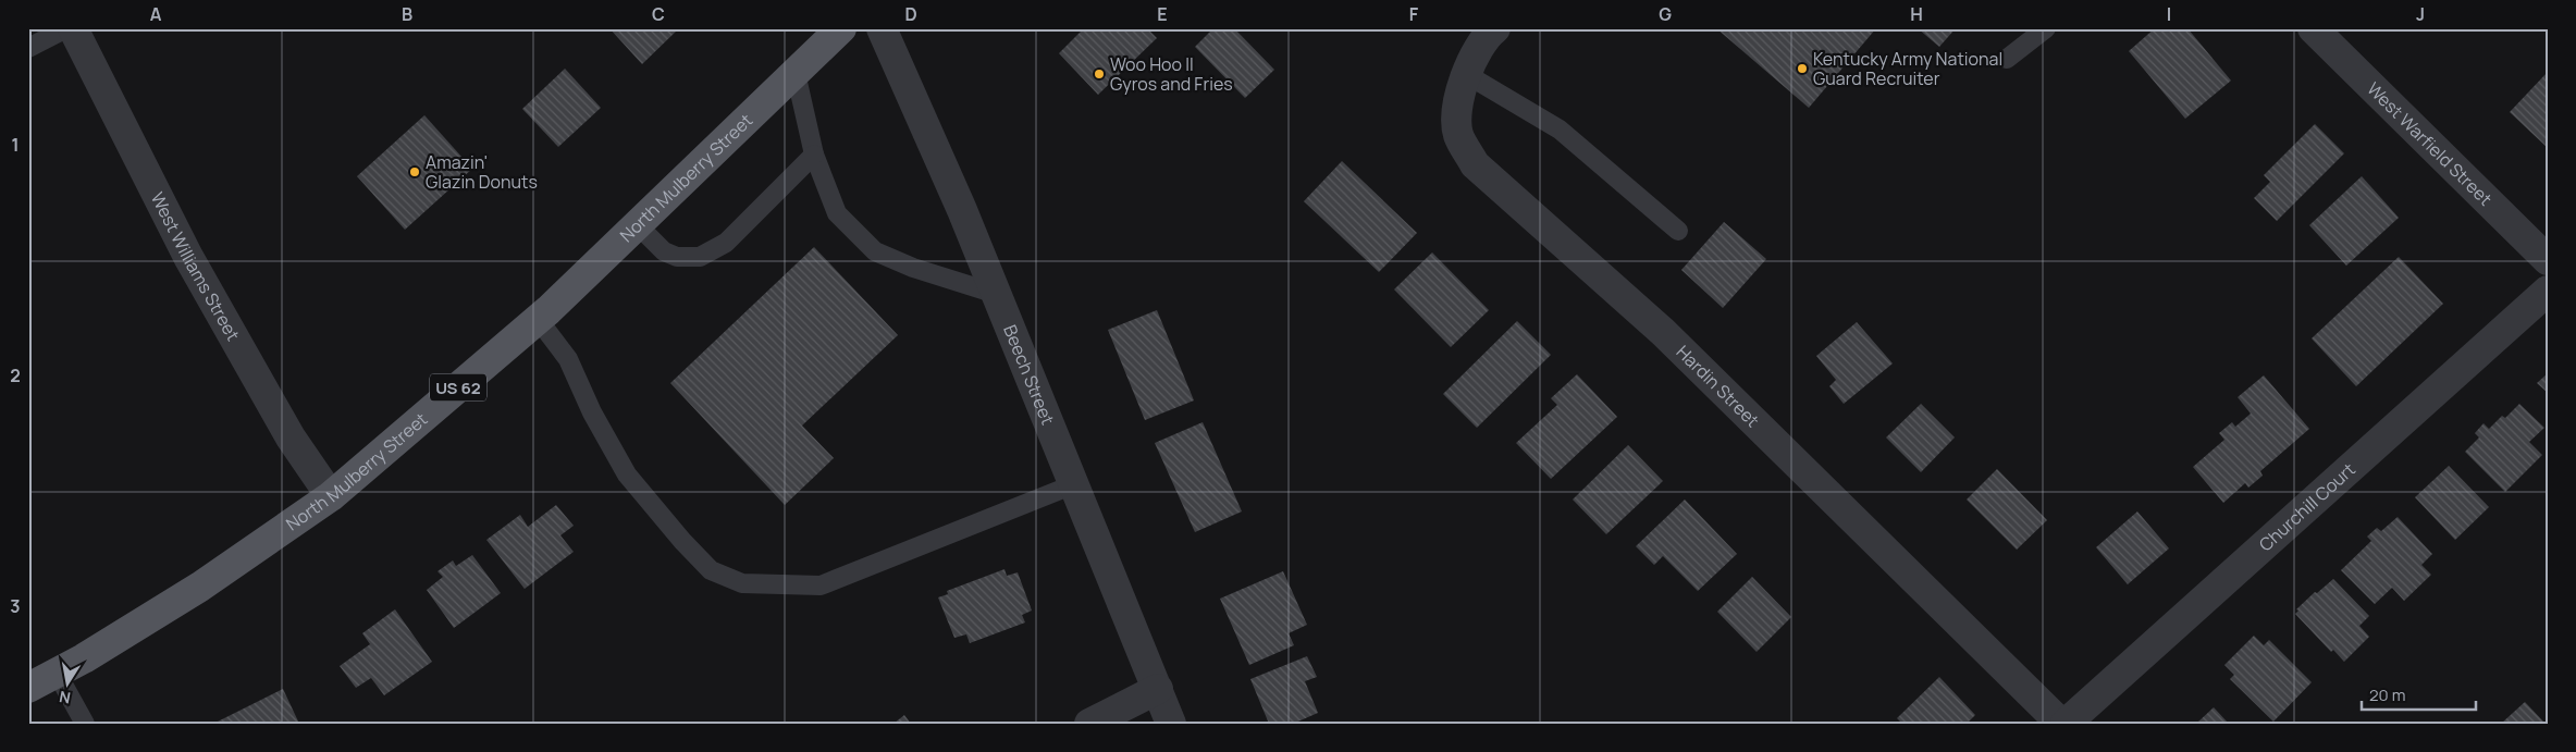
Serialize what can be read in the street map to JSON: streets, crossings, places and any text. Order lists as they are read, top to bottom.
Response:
{
  "streets": {
    "main road": ["North Mulberry Street", "US 62"],
    "street": [
      "West Warfield Street",
      "West Williams Street",
      "Beech Street",
      "Hardin Street",
      "Churchill Court"
    ]
  },
  "crossings": [
    ["North Mulberry Street", "West Williams Street"],
    ["Hardin Street", "Churchill Court"]
  ],
  "places": ["Kentucky Army National Guard Recruiter", "Woo Hoo II Gyros and Fries", "Amazin' Glazin Donuts"],
  "scale_bar": "20 m",
  "north": "bottom",
  "grid": {
    "columns": [
      "A",
      "B",
      "C",
      "D",
      "E",
      "F",
      "G",
      "H",
      "I",
      "J"
    ],
    "rows": ["1", "2", "3"]
  }
}
